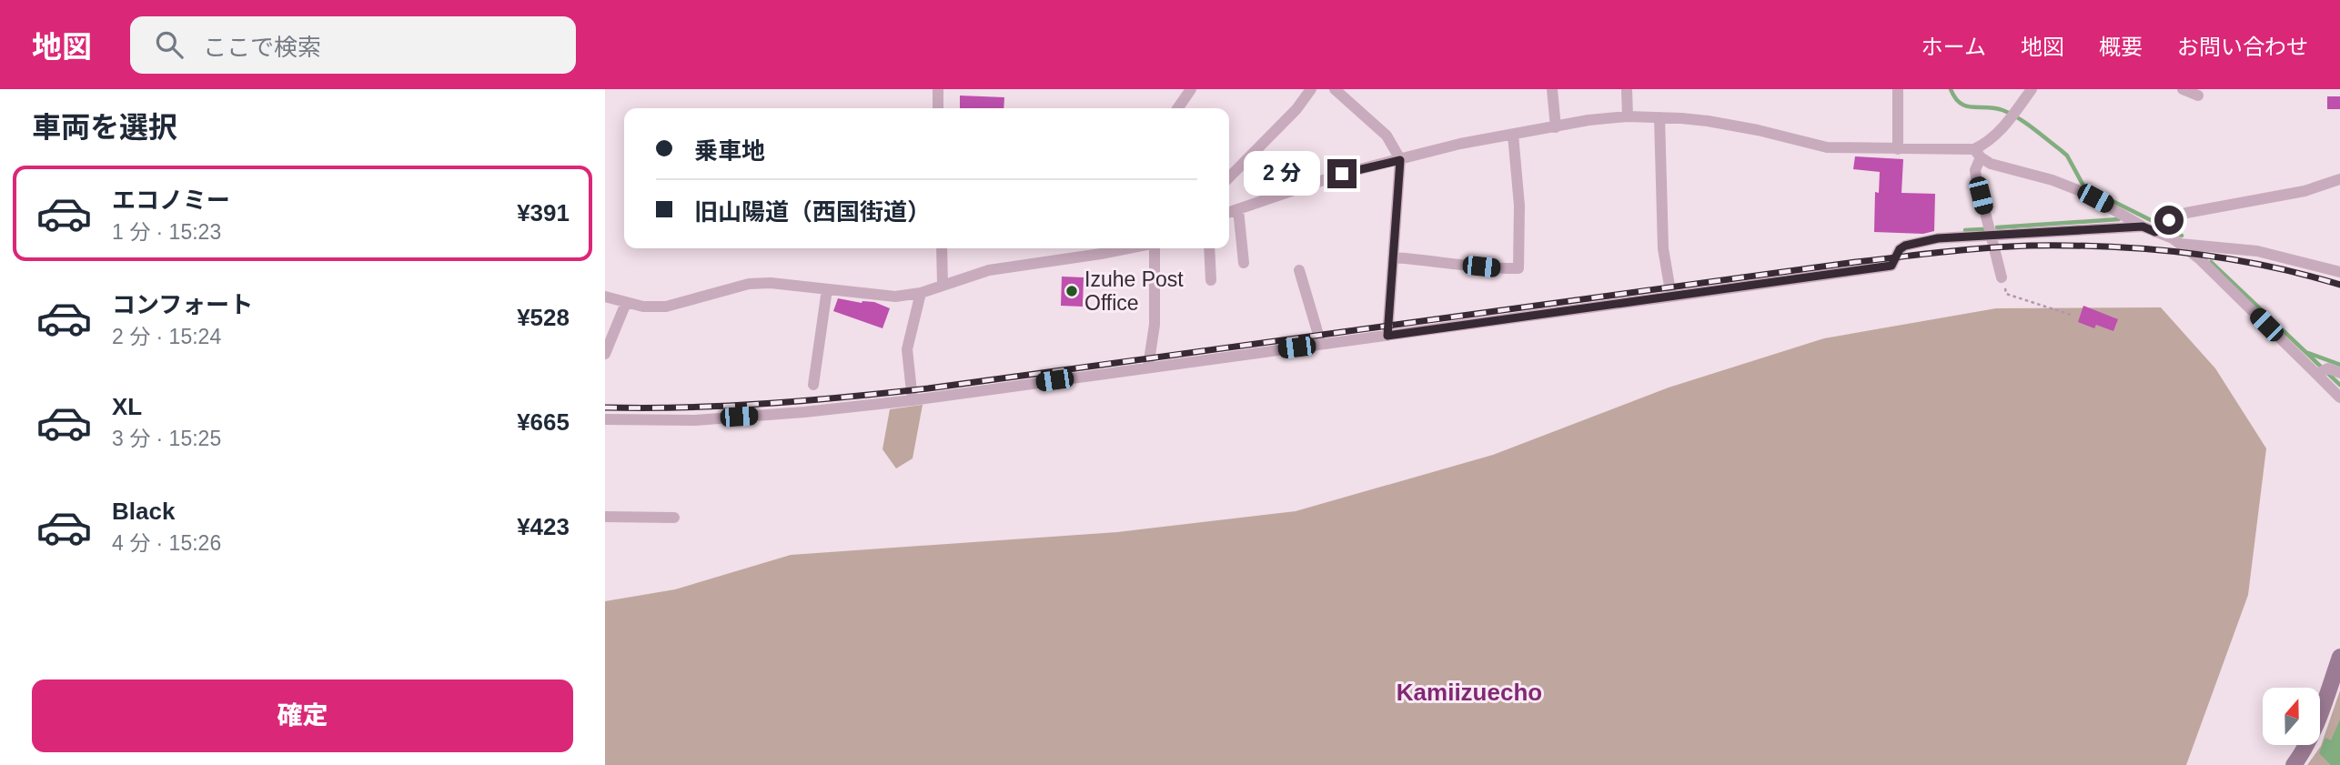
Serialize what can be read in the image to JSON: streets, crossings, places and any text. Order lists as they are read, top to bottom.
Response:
{
  "districts": ["Kamiizuecho"],
  "places": ["Izuhe Post Office"],
  "north": "top",
  "page": {
    "header": "地図",
    "search": "ここで検索",
    "nav": [
      "ホーム",
      "地図",
      "概要",
      "お問い合わせ"
    ],
    "heading": "車両を選択",
    "banner": ["乗車地", "旧山陽道（西国街道）"],
    "bubble": "2 分",
    "list": [
      {
        "name": "エコノミー",
        "note": "1 分 · 15:23",
        "value": "¥391"
      },
      {
        "name": "コンフォート",
        "note": "2 分 · 15:24",
        "value": "¥528"
      },
      {
        "name": "XL",
        "note": "3 分 · 15:25",
        "value": "¥665"
      },
      {
        "name": "Black",
        "note": "4 分 · 15:26",
        "value": "¥423"
      }
    ],
    "buttons": "確定"
  }
}
